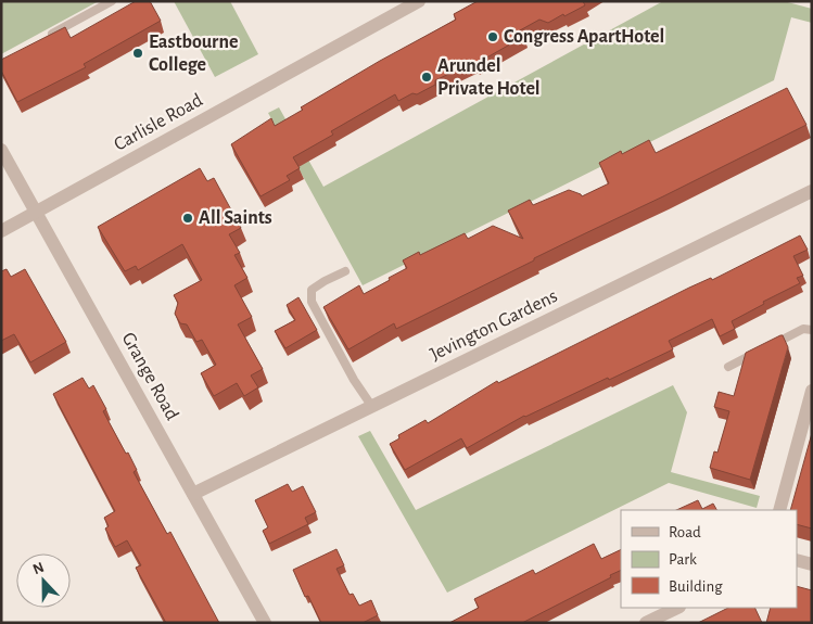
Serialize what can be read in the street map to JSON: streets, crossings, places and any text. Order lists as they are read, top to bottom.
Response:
{
  "streets": {
    "street": ["Carlisle Road", "Jevington Gardens", "Grange Road"]
  },
  "crossings": [
    ["Carlisle Road", "Grange Road"],
    ["Jevington Gardens", "Grange Road"]
  ],
  "places": [
    "Congress ApartHotel",
    "Eastbourne College",
    "Arundel Private Hotel",
    "All Saints"
  ],
  "legend": ["Road", "Park", "Building"],
  "north": "top"
}
